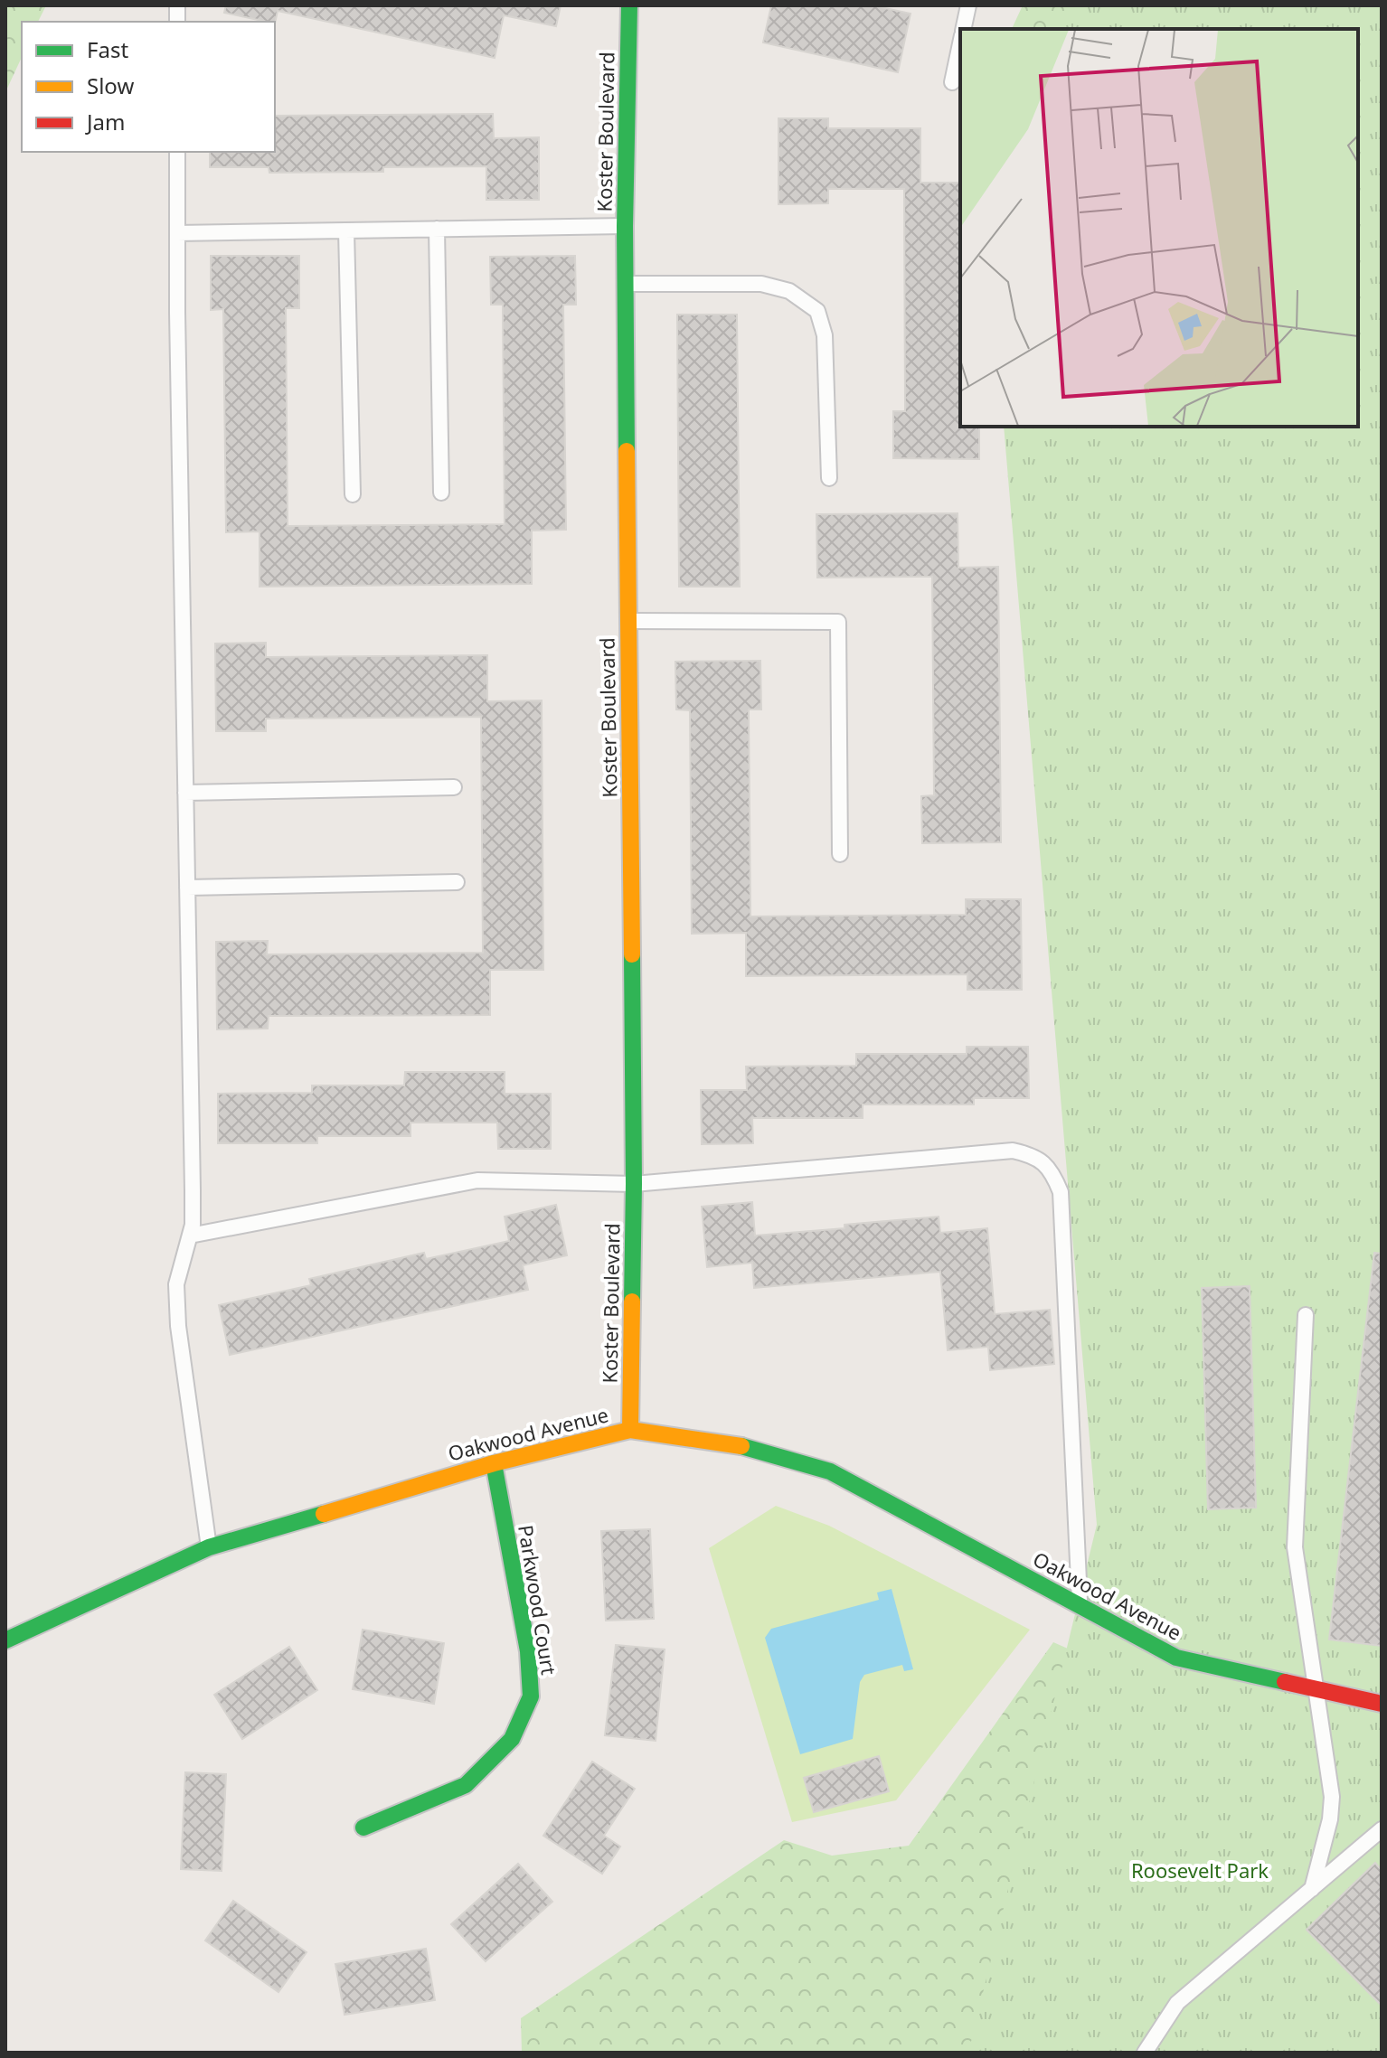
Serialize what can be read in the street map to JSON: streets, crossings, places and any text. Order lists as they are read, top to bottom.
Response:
{
  "streets": {
    "street": ["Koster Boulevard", "Oakwood Avenue", "Parkwood Court"]
  },
  "crossings": [
    ["Koster Boulevard", "Oakwood Avenue"],
    ["Oakwood Avenue", "Parkwood Court"]
  ],
  "parks": ["Roosevelt Park"],
  "legend": ["Fast", "Slow", "Jam"]
}
